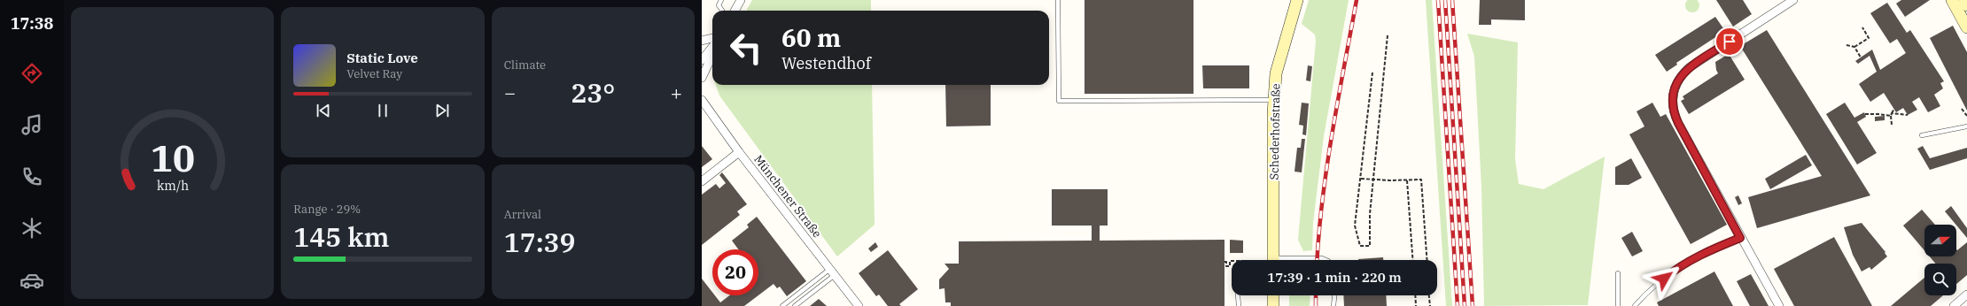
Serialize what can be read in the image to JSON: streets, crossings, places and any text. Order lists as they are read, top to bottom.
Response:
{
  "streets": {
    "street": ["Schederhofstraße", "Münchener Straße"]
  },
  "north": "right",
  "page": {
    "tabs": "17:38",
    "tile": [
      "Climate",
      ["Range · 29%", "145 km"],
      ["Arrival", "17:39"]
    ],
    "turn": ["60 m", "Westendhof"],
    "song": ["Static Love", "Velvet Ray"],
    "heat": ["−", "23°", "+"],
    "limit": "20",
    "trip": "17:39 · 1 min · 220 m",
    "gauge": ["10", "km/h"]
  }
}
